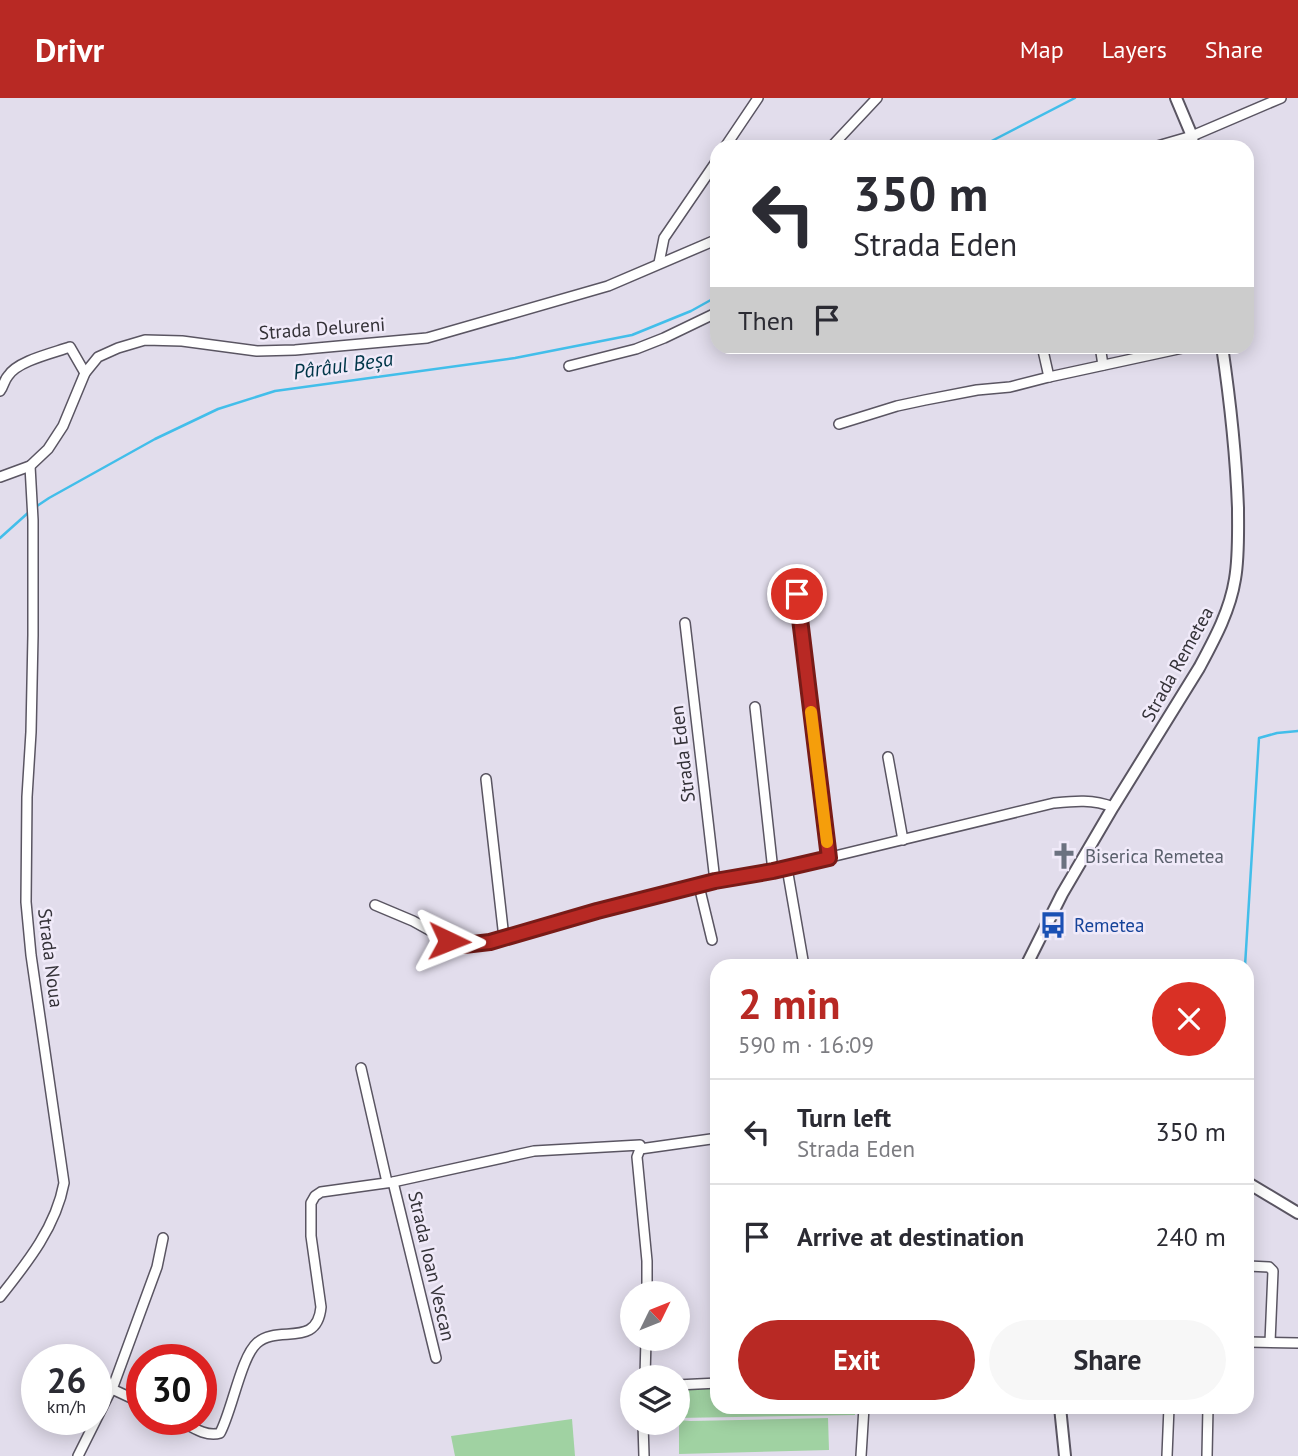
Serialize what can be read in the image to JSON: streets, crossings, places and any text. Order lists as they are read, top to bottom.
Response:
{
  "streets": {
    "street": [
      "Strada Delureni",
      "Strada Remetea",
      "Strada Eden",
      "Strada Noua",
      "Strada Ioan Vescan"
    ]
  },
  "crossings": [
    ["Strada Delureni", "Strada Noua"]
  ],
  "water": ["Pârâul Beșa"],
  "places": {
    "church": ["Biserica Remetea"],
    "bus stop": ["Remetea"]
  },
  "north": "top right",
  "page": {
    "header": "Drivr",
    "nav": ["Map", "Layers", "Share"],
    "turn": ["350 m", "Strada Eden"],
    "then": "Then",
    "heading": ["2 min", "590 m · 16:09"],
    "list": [
      {
        "name": "Turn left",
        "note": "Strada Eden",
        "value": "350 m"
      },
      {
        "name": "Arrive at destination",
        "value": "240 m"
      }
    ],
    "buttons": ["Exit", "Share"],
    "speed": "26 km/h",
    "limit": "30"
  }
}
